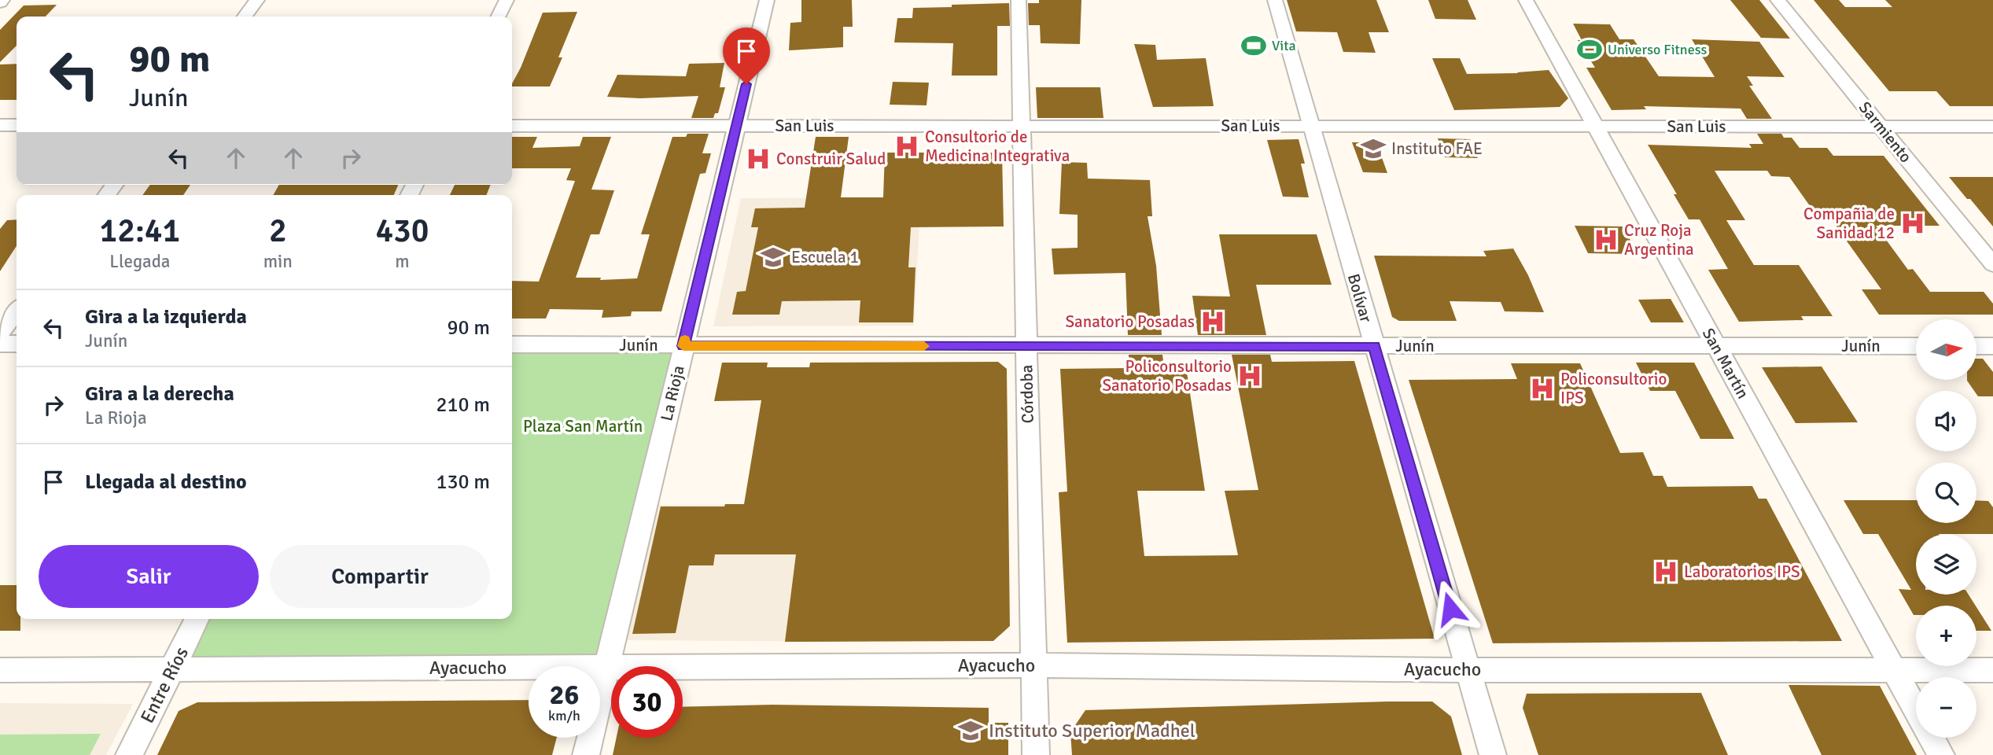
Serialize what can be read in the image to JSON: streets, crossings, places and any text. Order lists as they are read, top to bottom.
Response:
{
  "streets": {
    "street": [
      "San Luis",
      "Sarmiento",
      "Bolívar",
      "Junín",
      "San Martín",
      "La Rioja",
      "Córdoba",
      "Ayacucho",
      "Entre Ríos"
    ]
  },
  "crossings": [
    ["San Luis", "Sarmiento"],
    ["San Luis", "Bolívar"],
    ["San Luis", "San Martín"],
    ["San Luis", "La Rioja"],
    ["San Luis", "Córdoba"],
    ["Bolívar", "Junín"],
    ["Bolívar", "Ayacucho"],
    ["Junín", "San Martín"],
    ["Junín", "La Rioja"],
    ["Junín", "Córdoba"],
    ["San Martín", "Ayacucho"],
    ["La Rioja", "Ayacucho"],
    ["Córdoba", "Ayacucho"],
    ["Ayacucho", "Entre Ríos"]
  ],
  "parks": ["Plaza San Martín"],
  "places": {
    "sports": ["Vita", "Universo Fitness"],
    "hospital": [
      "Consultorio de Medicina Integrativa",
      "Construir Salud",
      "Compañia de Sanidad 12",
      "Cruz Roja Argentina",
      "Sanatorio Posadas",
      "Policonsultorio Sanatorio Posadas",
      "Policonsultorio IPS",
      "Laboratorios IPS"
    ],
    "school or university": ["Instituto FAE", "Escuela 1", "Instituto Superior Madhel"]
  },
  "north": "right",
  "page": {
    "turn": ["90 m", "Junín"],
    "eta": [
      "12:41",
      "Llegada",
      "2",
      "min",
      "430",
      "m"
    ],
    "list": [
      {
        "name": "Gira a la izquierda",
        "note": "Junín",
        "value": "90 m"
      },
      {
        "name": "Gira a la derecha",
        "note": "La Rioja",
        "value": "210 m"
      },
      {
        "name": "Llegada al destino",
        "value": "130 m"
      }
    ],
    "map_buttons": ["+", "−"],
    "buttons": ["Salir", "Compartir"],
    "speed": "26 km/h",
    "limit": "30"
  }
}
